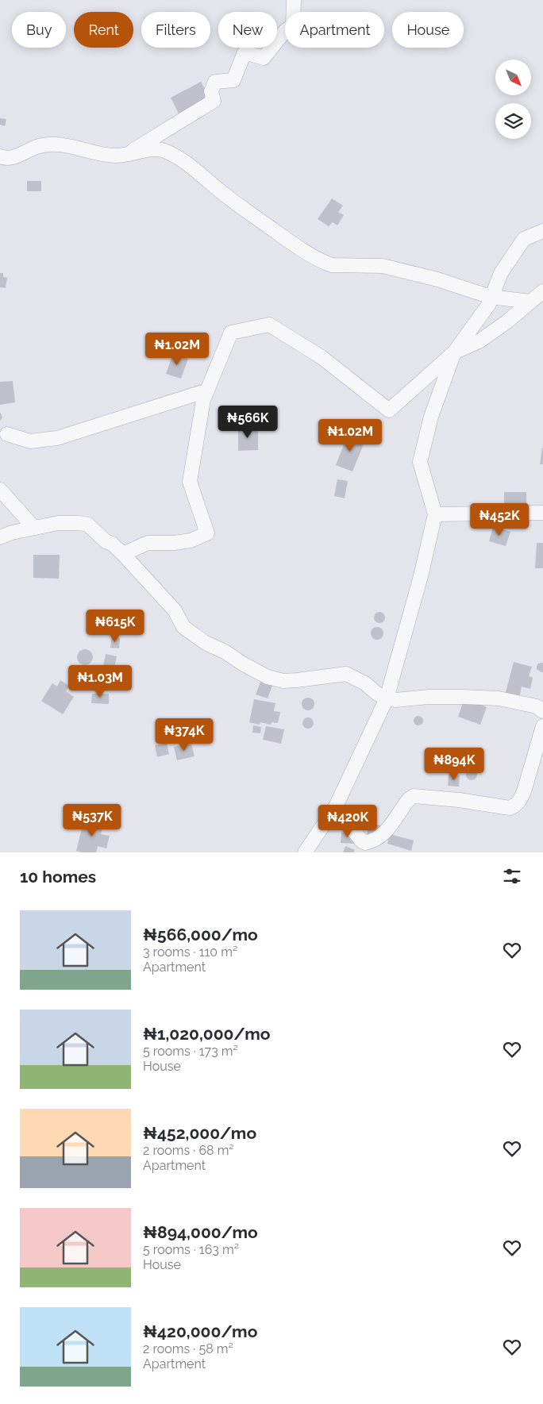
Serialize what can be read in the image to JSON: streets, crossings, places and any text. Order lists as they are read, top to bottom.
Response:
{
  "north": "bottom right",
  "page": {
    "chip": [
      "Buy",
      "Rent",
      "Filters",
      "New",
      "Apartment",
      "House"
    ],
    "price": [
      "₦1.02M",
      "₦566K",
      "₦1.02M",
      "₦452K",
      "₦615K",
      "₦1.03M",
      "₦374K",
      "₦894K",
      "₦537K",
      "₦420K"
    ],
    "heading": "10 homes",
    "list": [
      {
        "name": "₦566,000/mo",
        "note": "3 rooms · 110 m² · Apartment"
      },
      {
        "name": "₦1,020,000/mo",
        "note": "5 rooms · 173 m² · House"
      },
      {
        "name": "₦452,000/mo",
        "note": "2 rooms · 68 m² · Apartment"
      },
      {
        "name": "₦894,000/mo",
        "note": "5 rooms · 163 m² · House"
      },
      {
        "name": "₦420,000/mo",
        "note": "2 rooms · 58 m² · Apartment"
      }
    ]
  }
}
